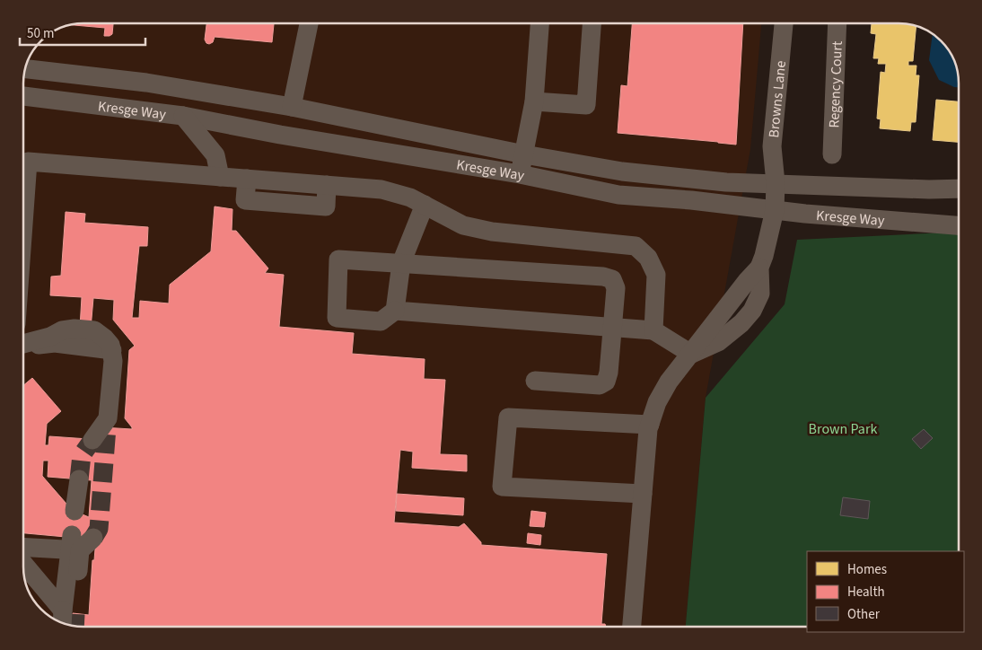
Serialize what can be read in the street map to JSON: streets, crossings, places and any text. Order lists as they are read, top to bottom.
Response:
{
  "streets": {
    "street": ["Regency Court", "Browns Lane", "Kresge Way"]
  },
  "crossings": [
    ["Browns Lane", "Kresge Way"]
  ],
  "parks": ["Brown Park"],
  "legend": ["Homes", "Health", "Other"],
  "scale_bar": "50 m"
}
